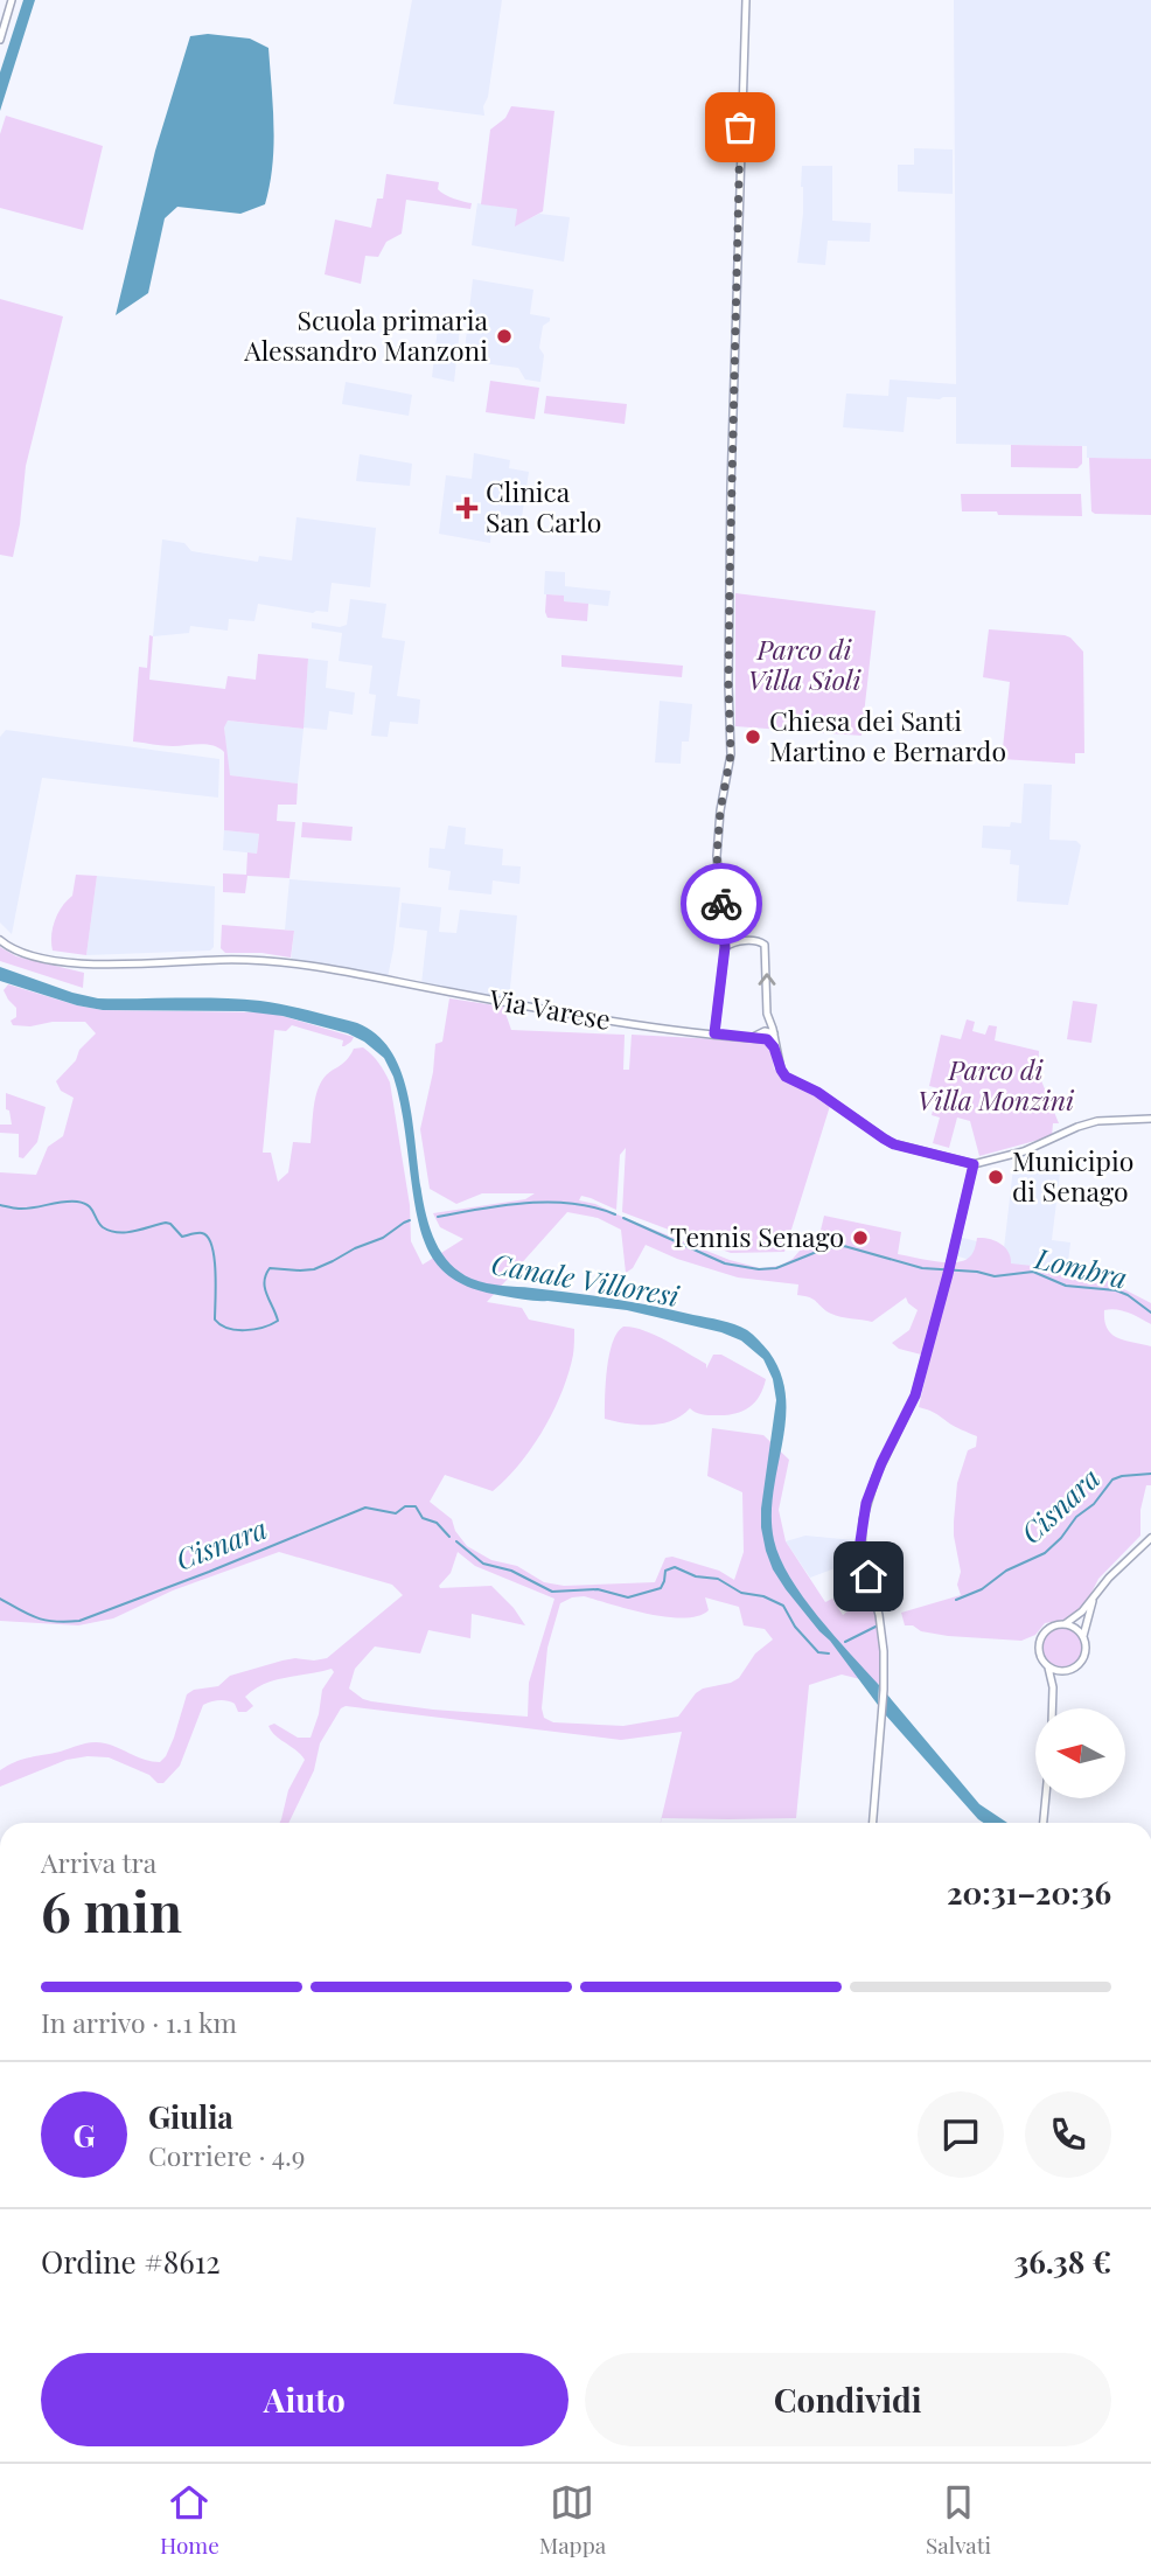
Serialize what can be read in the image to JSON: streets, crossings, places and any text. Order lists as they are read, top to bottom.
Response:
{
  "streets": {
    "street": ["Via Varese"]
  },
  "water": ["Lombra", "Canale Villoresi", "Cisnara"],
  "parks": ["Parco di Villa Sioli", "Parco di Villa Monzini"],
  "places": {
    "other": [
      "Scuola primaria Alessandro Manzoni",
      "Chiesa dei Santi Martino e Bernardo",
      "Municipio di Senago",
      "Tennis Senago"
    ],
    "health": ["Clinica San Carlo"]
  },
  "north": "left",
  "page": {
    "heading": ["6 min", "Arriva tra", "20:31–20:36"],
    "panel": [
      "Giulia",
      "Corriere · 4.9",
      "Ordine #8612",
      "36.38 €"
    ],
    "bar": "In arrivo · 1.1 km",
    "round": "G",
    "buttons": ["Aiuto", "Condividi"],
    "tabs": ["Home", "Mappa", "Salvati"]
  }
}
